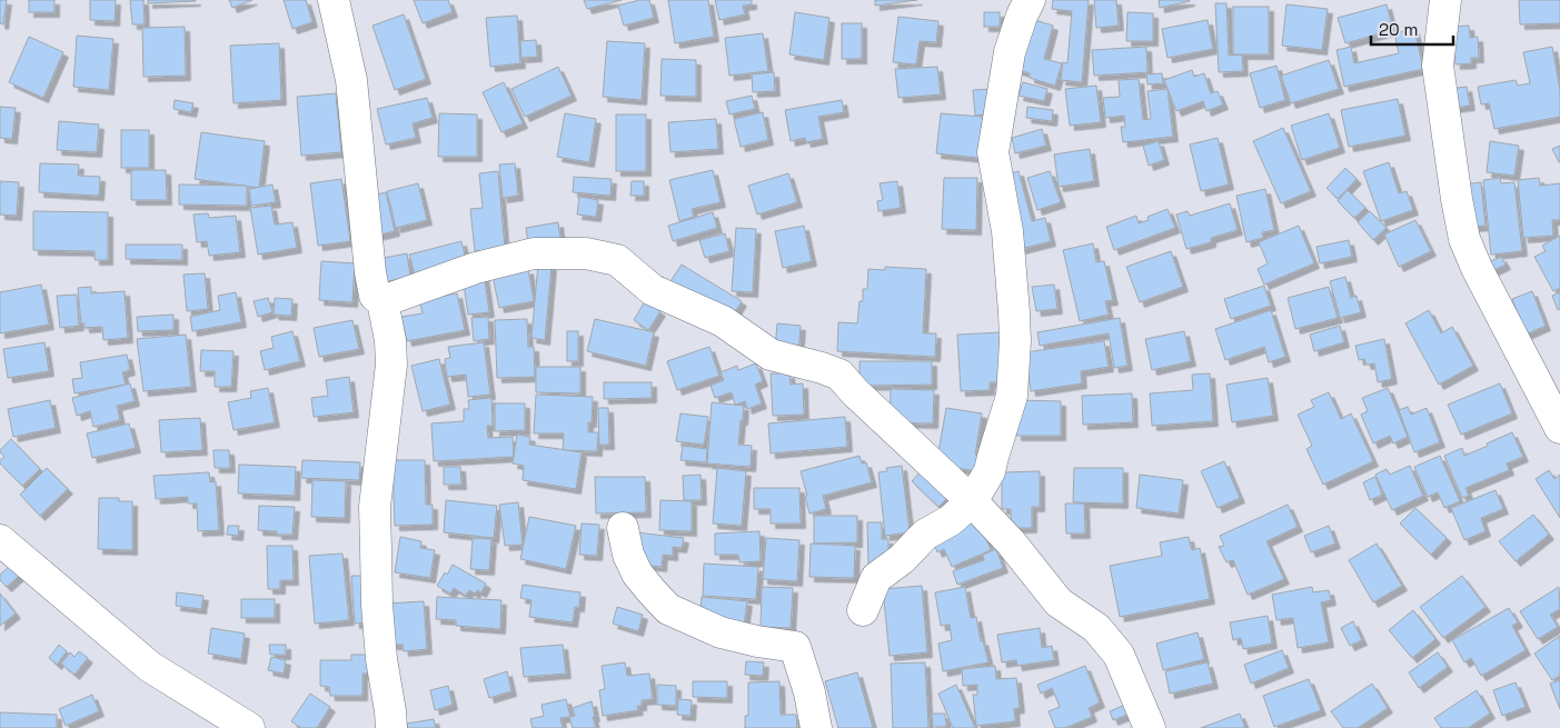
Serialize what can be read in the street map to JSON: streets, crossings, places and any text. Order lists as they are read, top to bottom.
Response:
{
  "scale_bar": "20 m"
}
